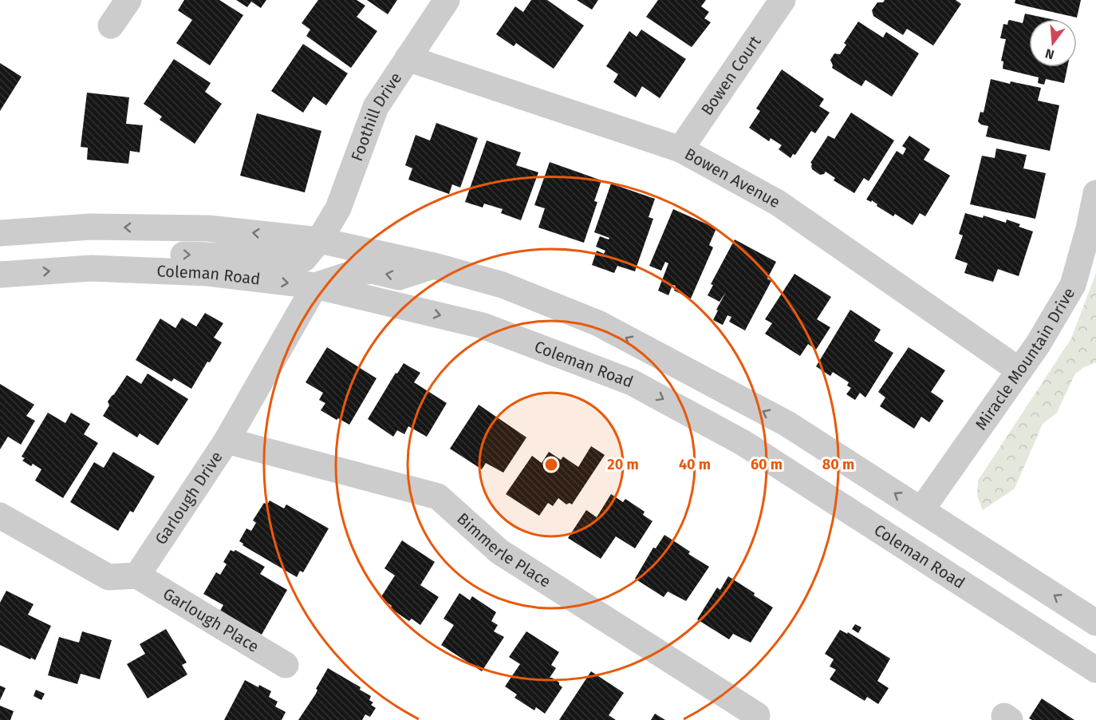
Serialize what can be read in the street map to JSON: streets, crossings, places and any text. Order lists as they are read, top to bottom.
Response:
{
  "streets": {
    "street": [
      "Bowen Court",
      "Foothill Drive",
      "Bowen Avenue",
      "Coleman Road",
      "Miracle Mountain Drive",
      "Garlough Drive",
      "Bimmerle Place",
      "Garlough Place"
    ]
  },
  "crossings": [
    ["Bowen Court", "Bowen Avenue"],
    ["Foothill Drive", "Bowen Avenue"],
    ["Foothill Drive", "Coleman Road"],
    ["Bowen Avenue", "Miracle Mountain Drive"],
    ["Coleman Road", "Garlough Drive"],
    ["Garlough Drive", "Bimmerle Place"],
    ["Garlough Drive", "Garlough Place"]
  ],
  "north": "bottom",
  "rings": [
    "20 m",
    "40 m",
    "60 m",
    "80 m"
  ]
}
